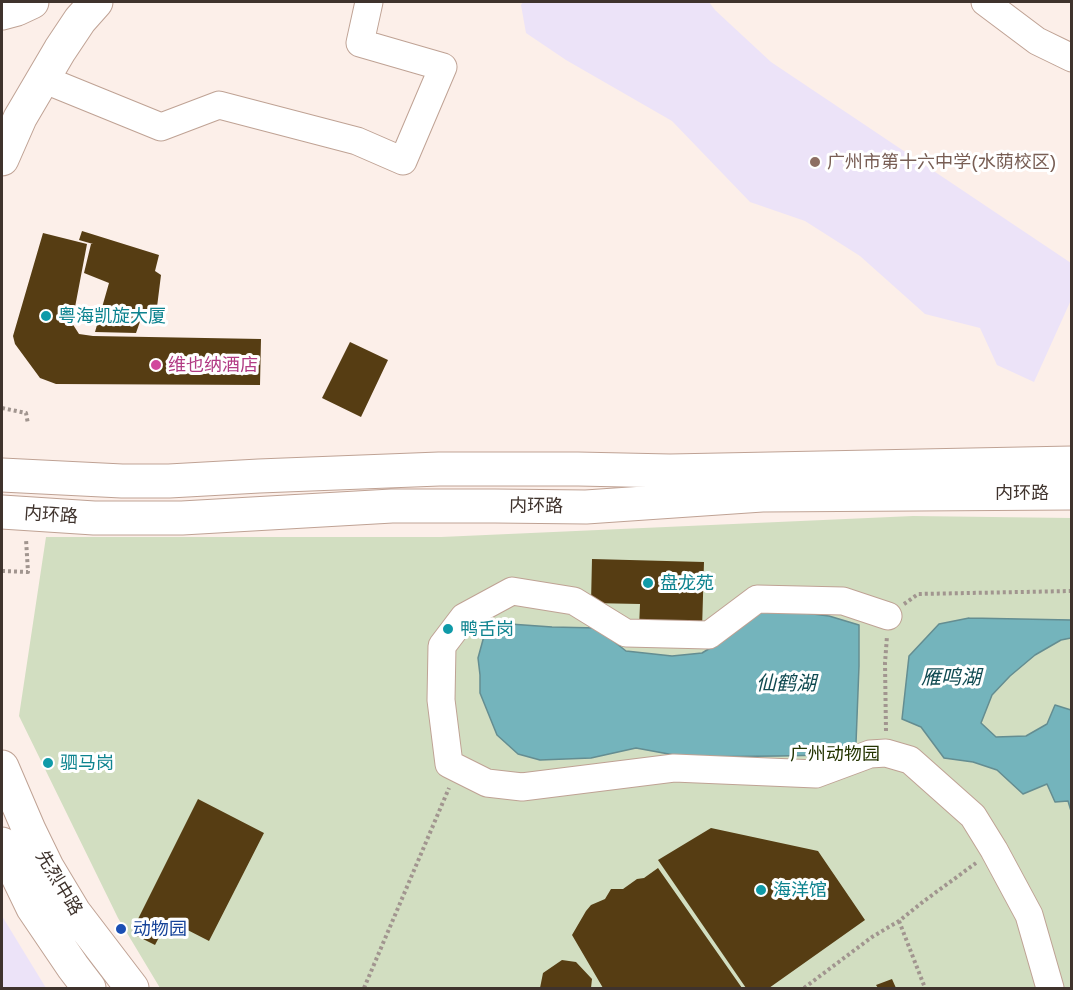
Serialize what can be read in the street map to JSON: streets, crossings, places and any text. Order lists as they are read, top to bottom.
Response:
{
  "streets": {
    "main road": ["内环路", "先烈中路"]
  },
  "water": ["雁鸣湖", "仙鹤湖"],
  "parks": ["广州动物园"],
  "places": [
    "广州市第十六中学(水荫校区)",
    "粤海凯旋大厦",
    "维也纳酒店",
    "盘龙苑",
    "鸭舌岗",
    "驷马岗",
    "海洋馆",
    "动物园"
  ]
}
